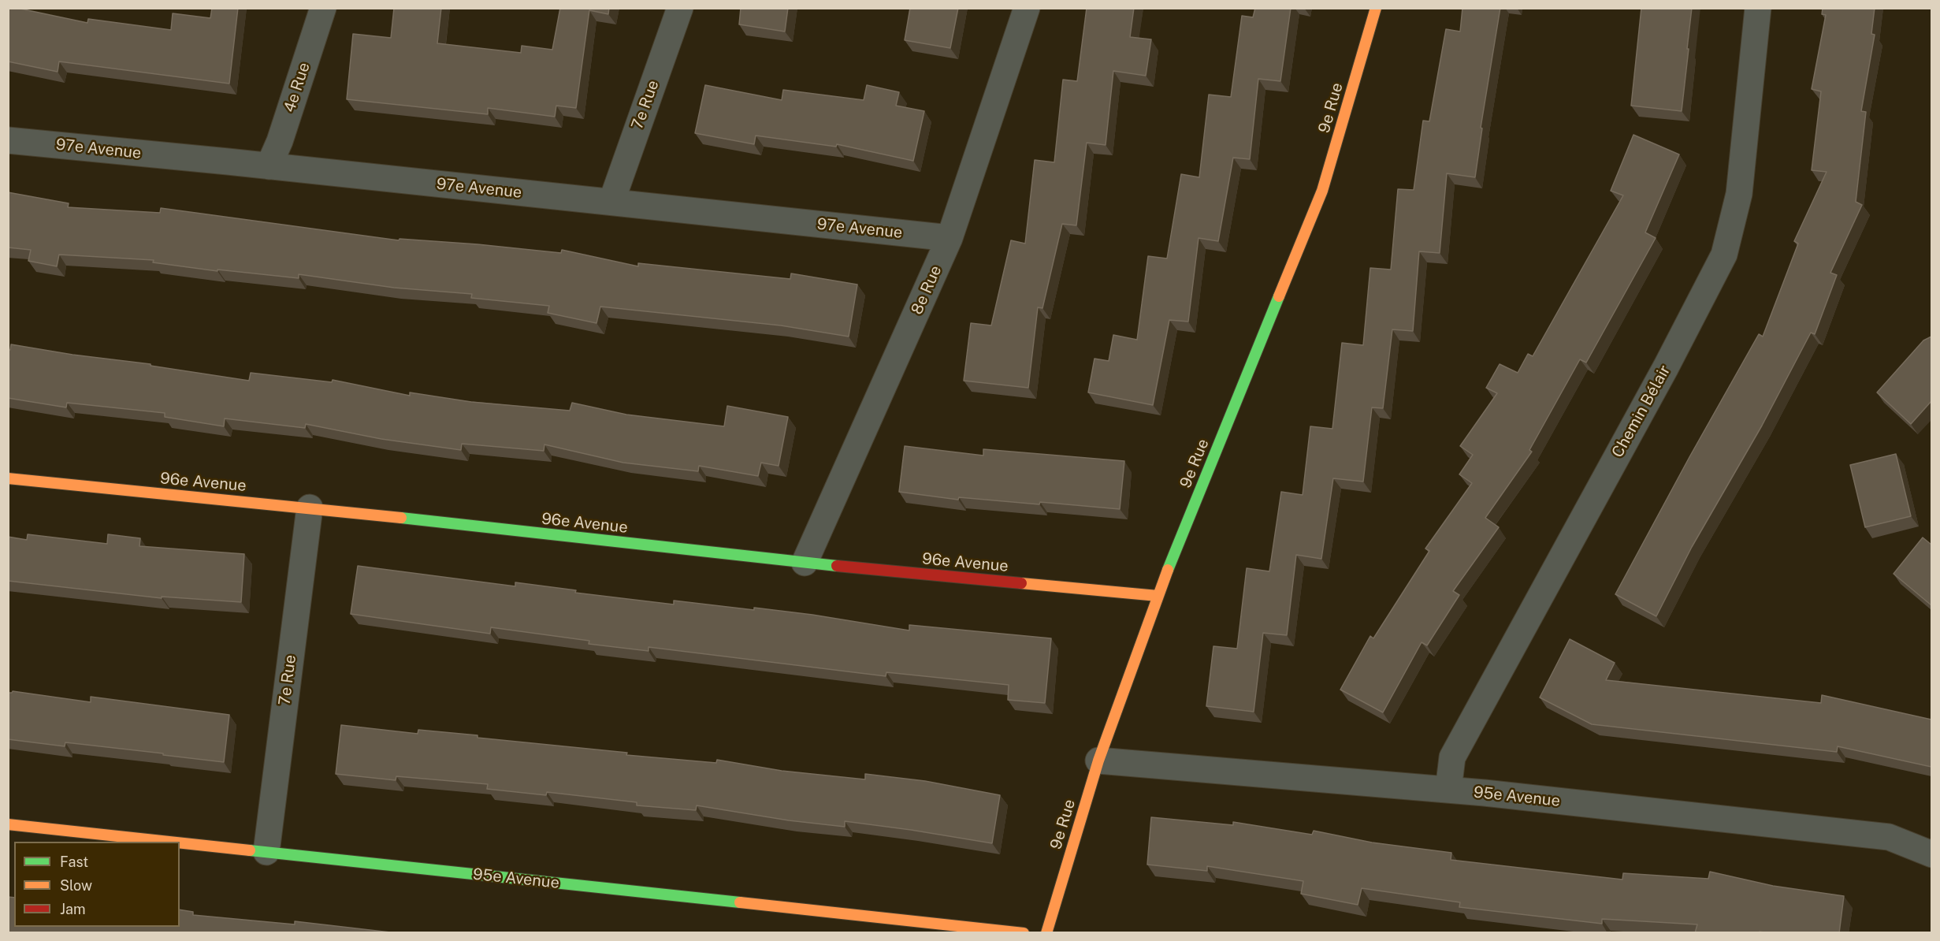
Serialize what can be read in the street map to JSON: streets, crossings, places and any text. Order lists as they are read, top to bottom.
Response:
{
  "streets": {
    "street": [
      "4e Rue",
      "7e Rue",
      "9e Rue",
      "97e Avenue",
      "8e Rue",
      "Chemin Bélair",
      "96e Avenue",
      "95e Avenue"
    ]
  },
  "crossings": [
    ["4e Rue", "97e Avenue"],
    ["7e Rue", "97e Avenue"],
    ["7e Rue", "96e Avenue"],
    ["7e Rue", "95e Avenue"],
    ["9e Rue", "96e Avenue"],
    ["9e Rue", "95e Avenue"],
    ["97e Avenue", "8e Rue"],
    ["8e Rue", "96e Avenue"],
    ["Chemin Bélair", "95e Avenue"]
  ],
  "legend": ["Fast", "Slow", "Jam"]
}
